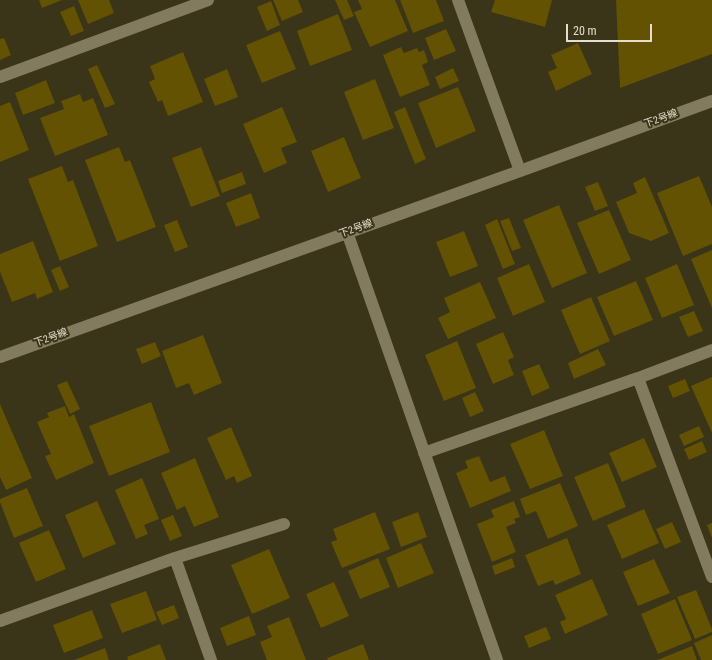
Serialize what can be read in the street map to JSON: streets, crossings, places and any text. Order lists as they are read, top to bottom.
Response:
{
  "streets": {
    "street": ["下2号線"]
  },
  "scale_bar": "20 m"
}
